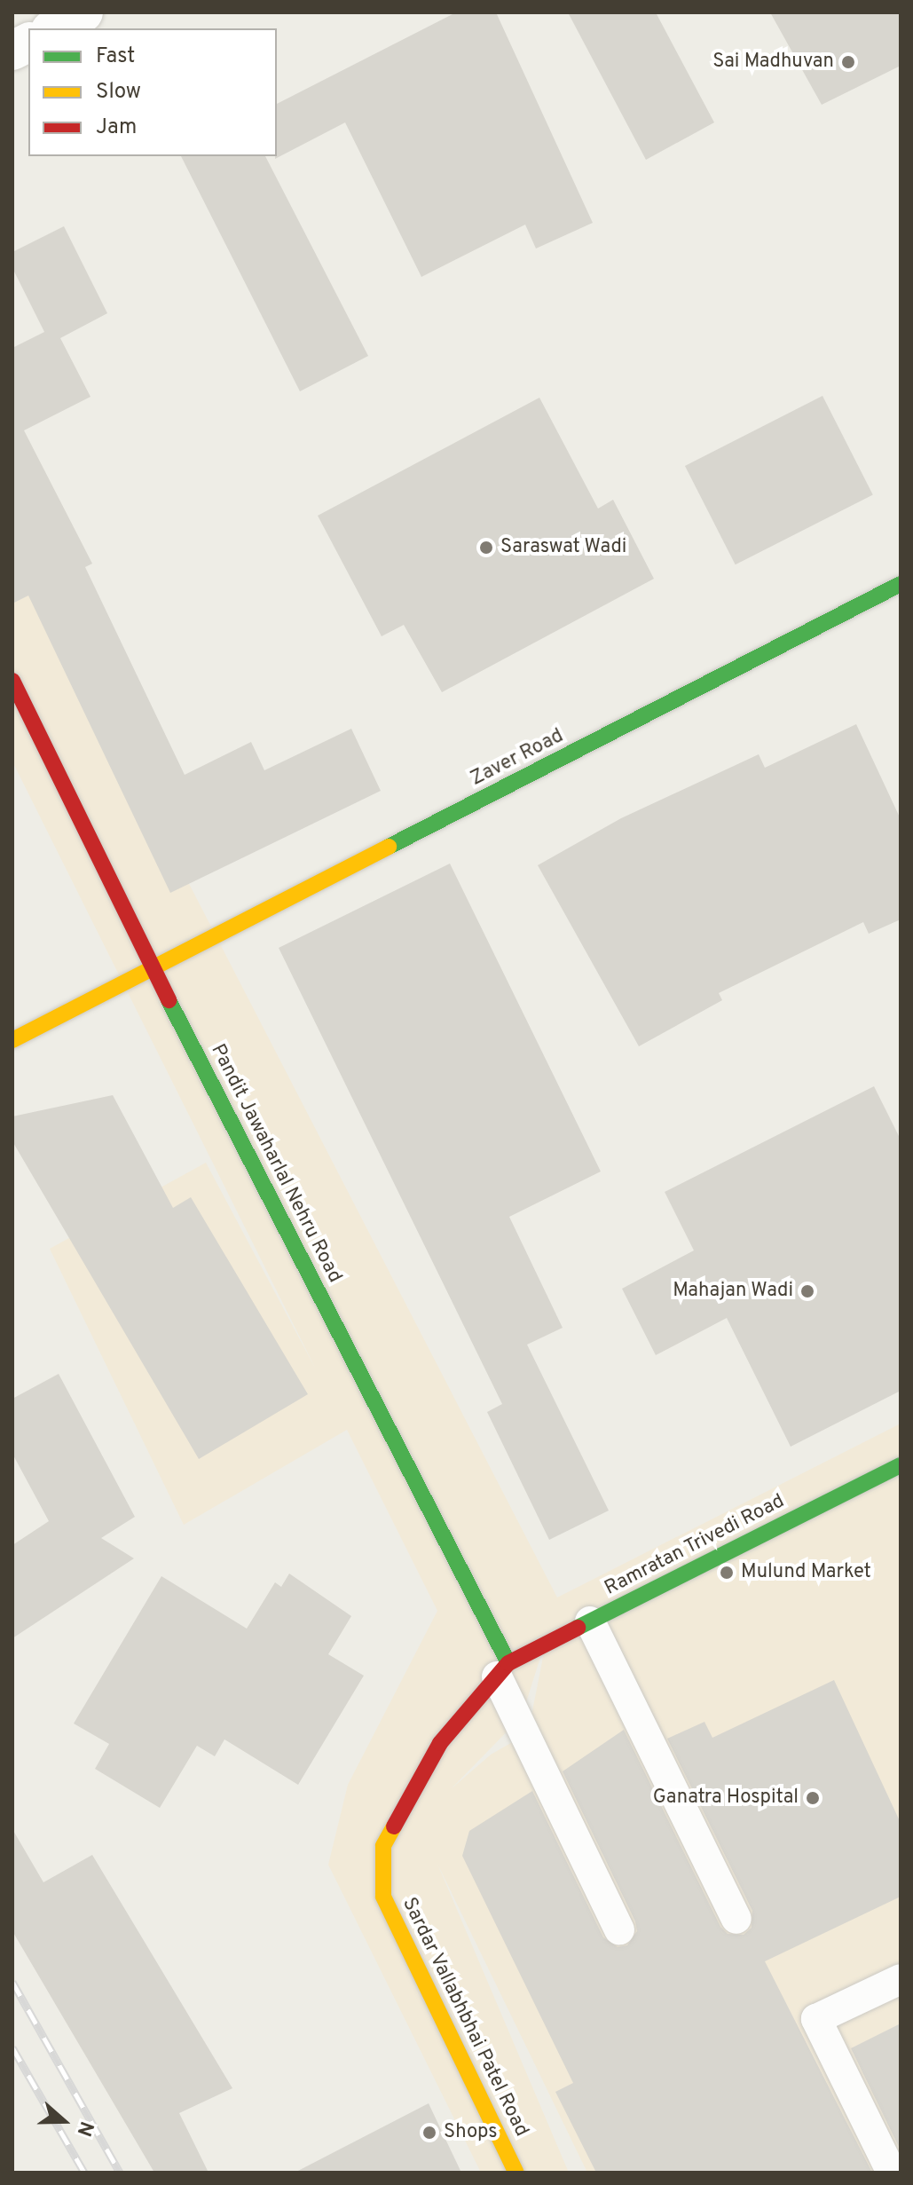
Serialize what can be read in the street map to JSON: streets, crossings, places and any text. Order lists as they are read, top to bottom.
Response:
{
  "streets": {
    "street": [
      "Zaver Road",
      "Pandit Jawaharlal Nehru Road",
      "Ramratan Trivedi Road",
      "Sardar Vallabhbhai Patel Road"
    ]
  },
  "crossings": [
    ["Zaver Road", "Pandit Jawaharlal Nehru Road"],
    ["Pandit Jawaharlal Nehru Road", "Ramratan Trivedi Road"],
    ["Pandit Jawaharlal Nehru Road", "Sardar Vallabhbhai Patel Road"],
    ["Ramratan Trivedi Road", "Sardar Vallabhbhai Patel Road"]
  ],
  "places": [
    "Sai Madhuvan",
    "Saraswat Wadi",
    "Mahajan Wadi",
    "Mulund Market",
    "Ganatra Hospital",
    "Shops"
  ],
  "legend": ["Fast", "Slow", "Jam"],
  "north": "right"
}
